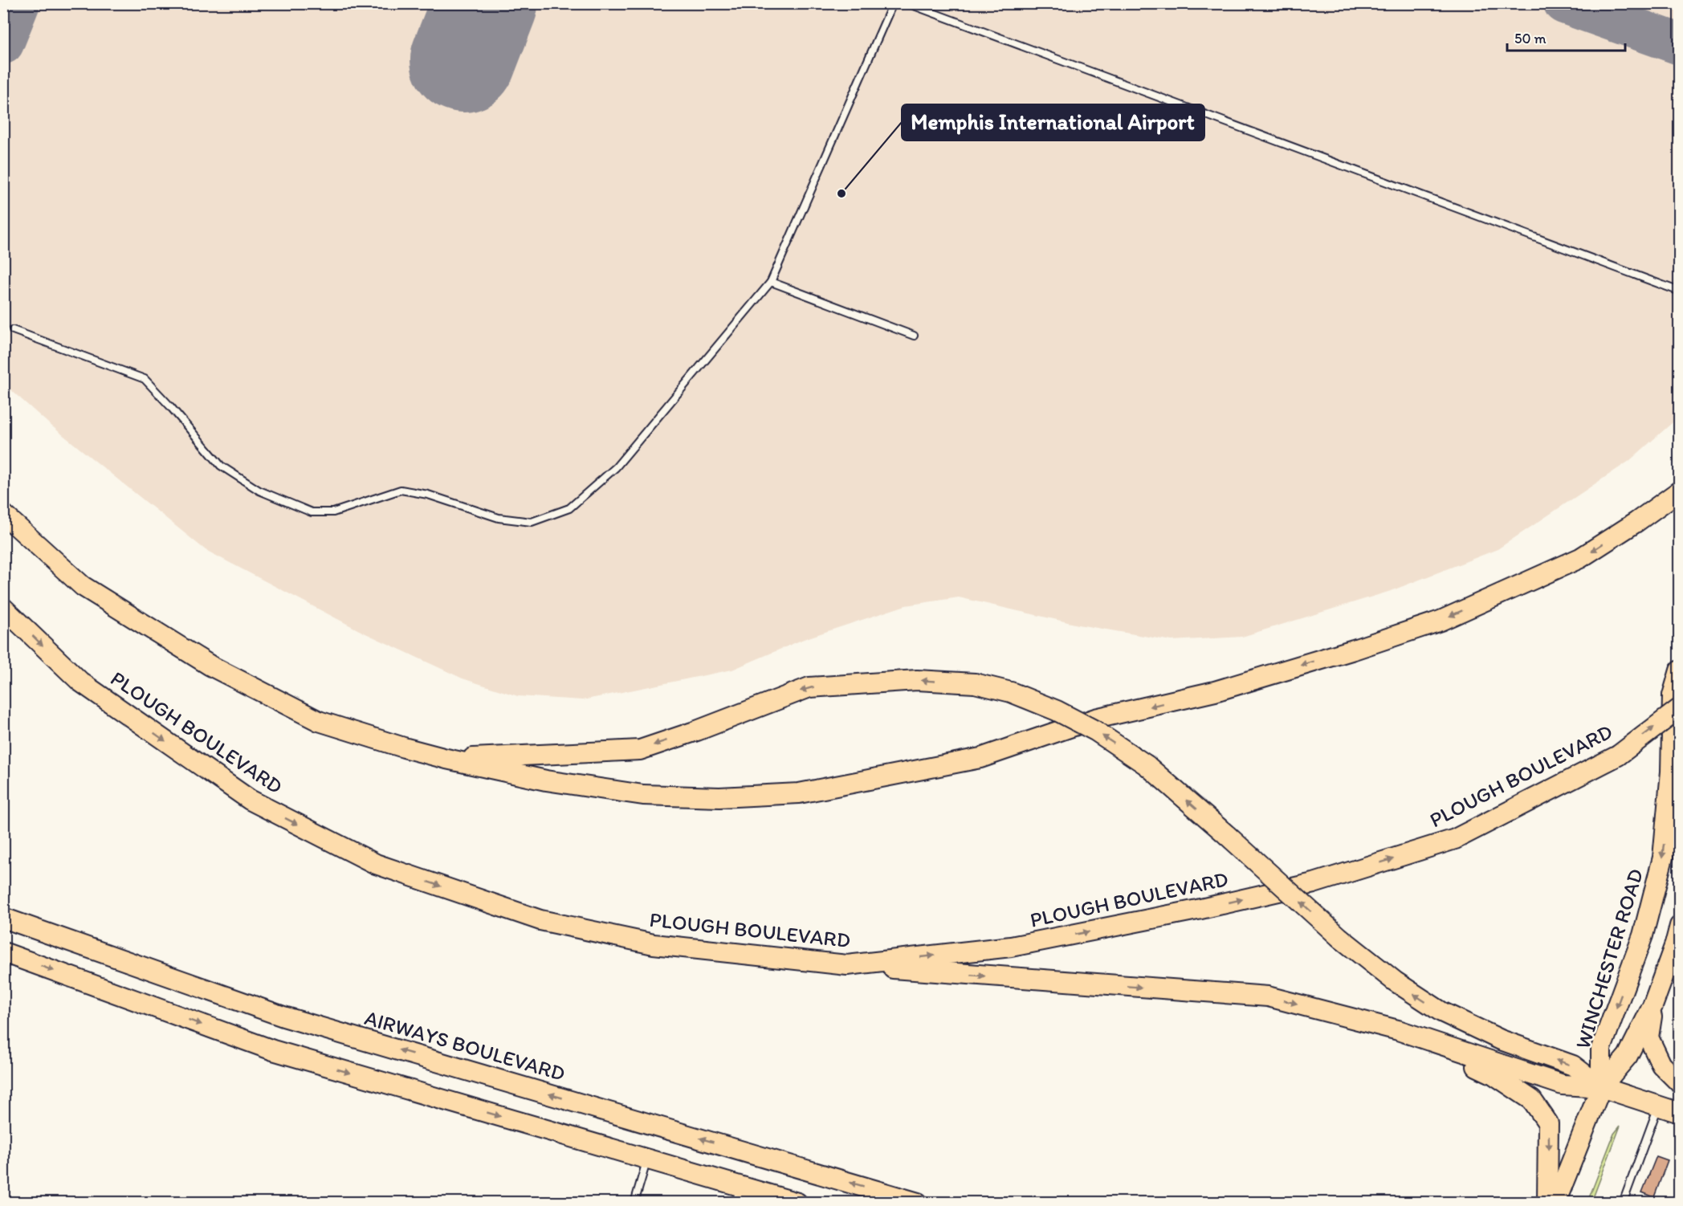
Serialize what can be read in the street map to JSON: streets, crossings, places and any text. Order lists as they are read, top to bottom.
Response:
{
  "streets": {
    "main road": ["PLOUGH BOULEVARD", "WINCHESTER ROAD", "AIRWAYS BOULEVARD"]
  },
  "places": ["Memphis International Airport"],
  "scale_bar": "50 m"
}
